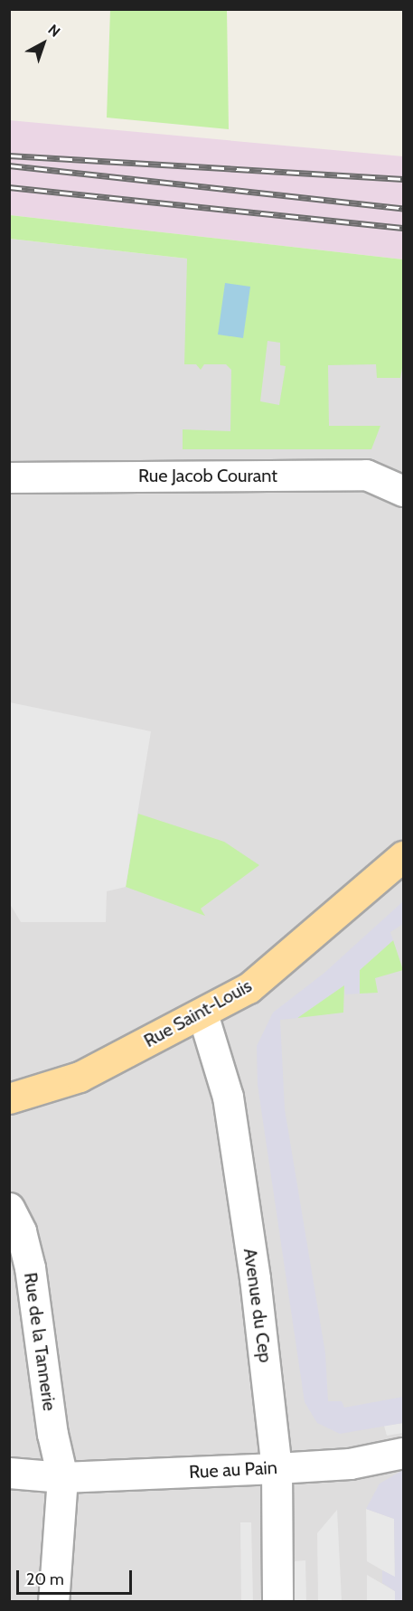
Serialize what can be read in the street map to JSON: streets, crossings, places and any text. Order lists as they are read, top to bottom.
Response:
{
  "streets": {
    "main road": ["Rue Saint-Louis"],
    "street": [
      "Rue Jacob Courant",
      "Avenue du Cep",
      "Rue de la Tannerie",
      "Rue au Pain"
    ]
  },
  "crossings": [
    ["Rue Saint-Louis", "Avenue du Cep"],
    ["Avenue du Cep", "Rue au Pain"],
    ["Rue de la Tannerie", "Rue au Pain"]
  ],
  "scale_bar": "20 m",
  "north": "top right"
}
